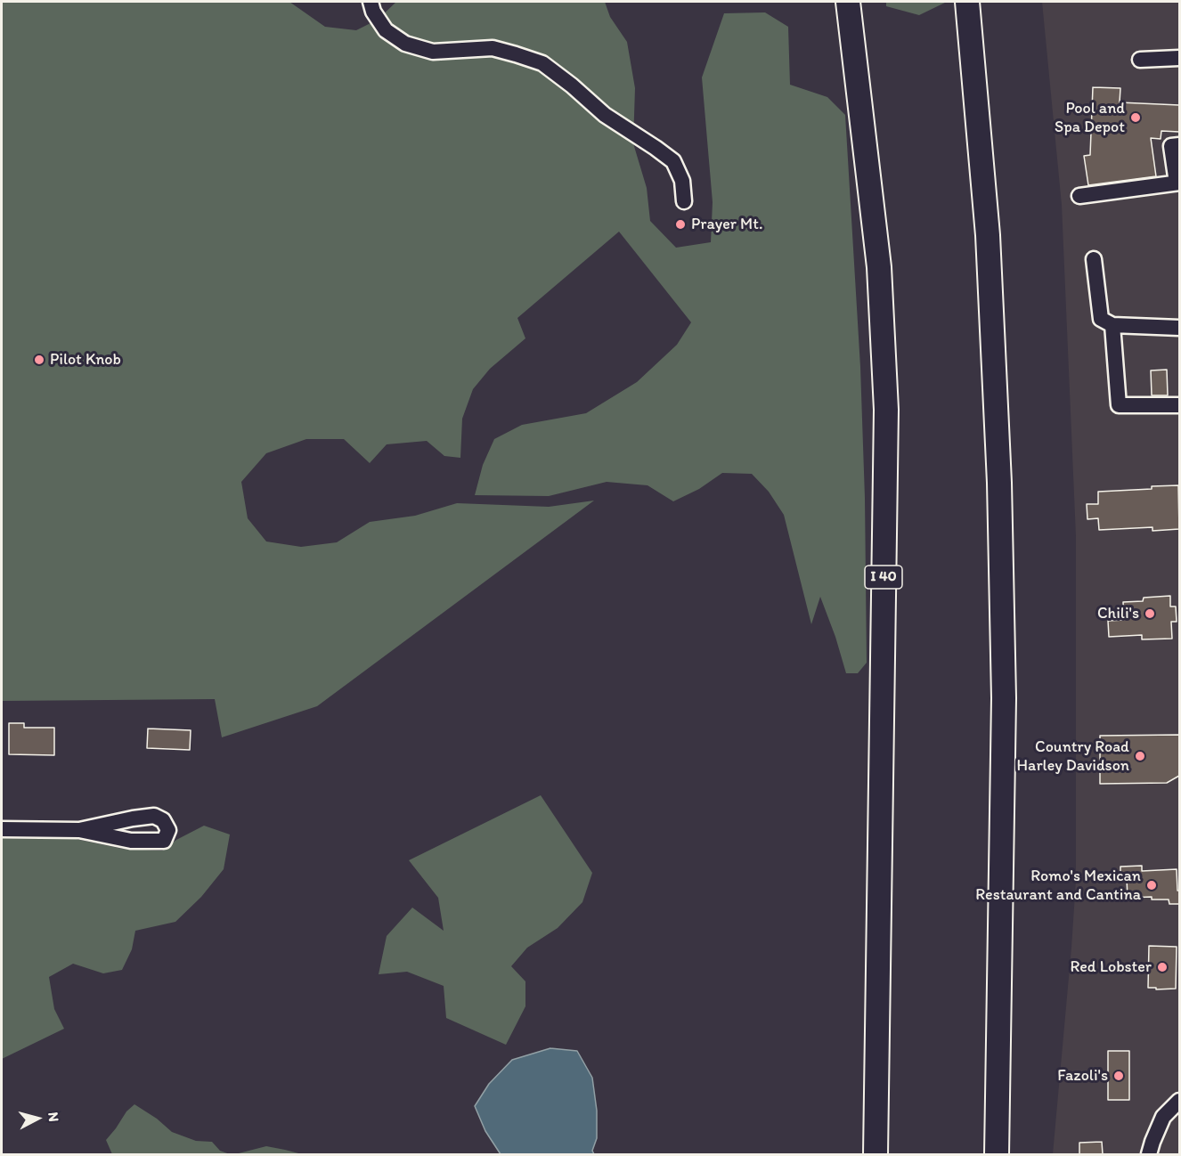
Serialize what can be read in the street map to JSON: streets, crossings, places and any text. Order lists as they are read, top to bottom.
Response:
{
  "streets": {
    "highway": ["I 40"]
  },
  "places": [
    "Pool and Spa Depot",
    "Prayer Mt.",
    "Pilot Knob",
    "Chili's",
    "Country Road Harley Davidson",
    "Romo's Mexican Restaurant and Cantina",
    "Red Lobster",
    "Fazoli's"
  ],
  "north": "right"
}
